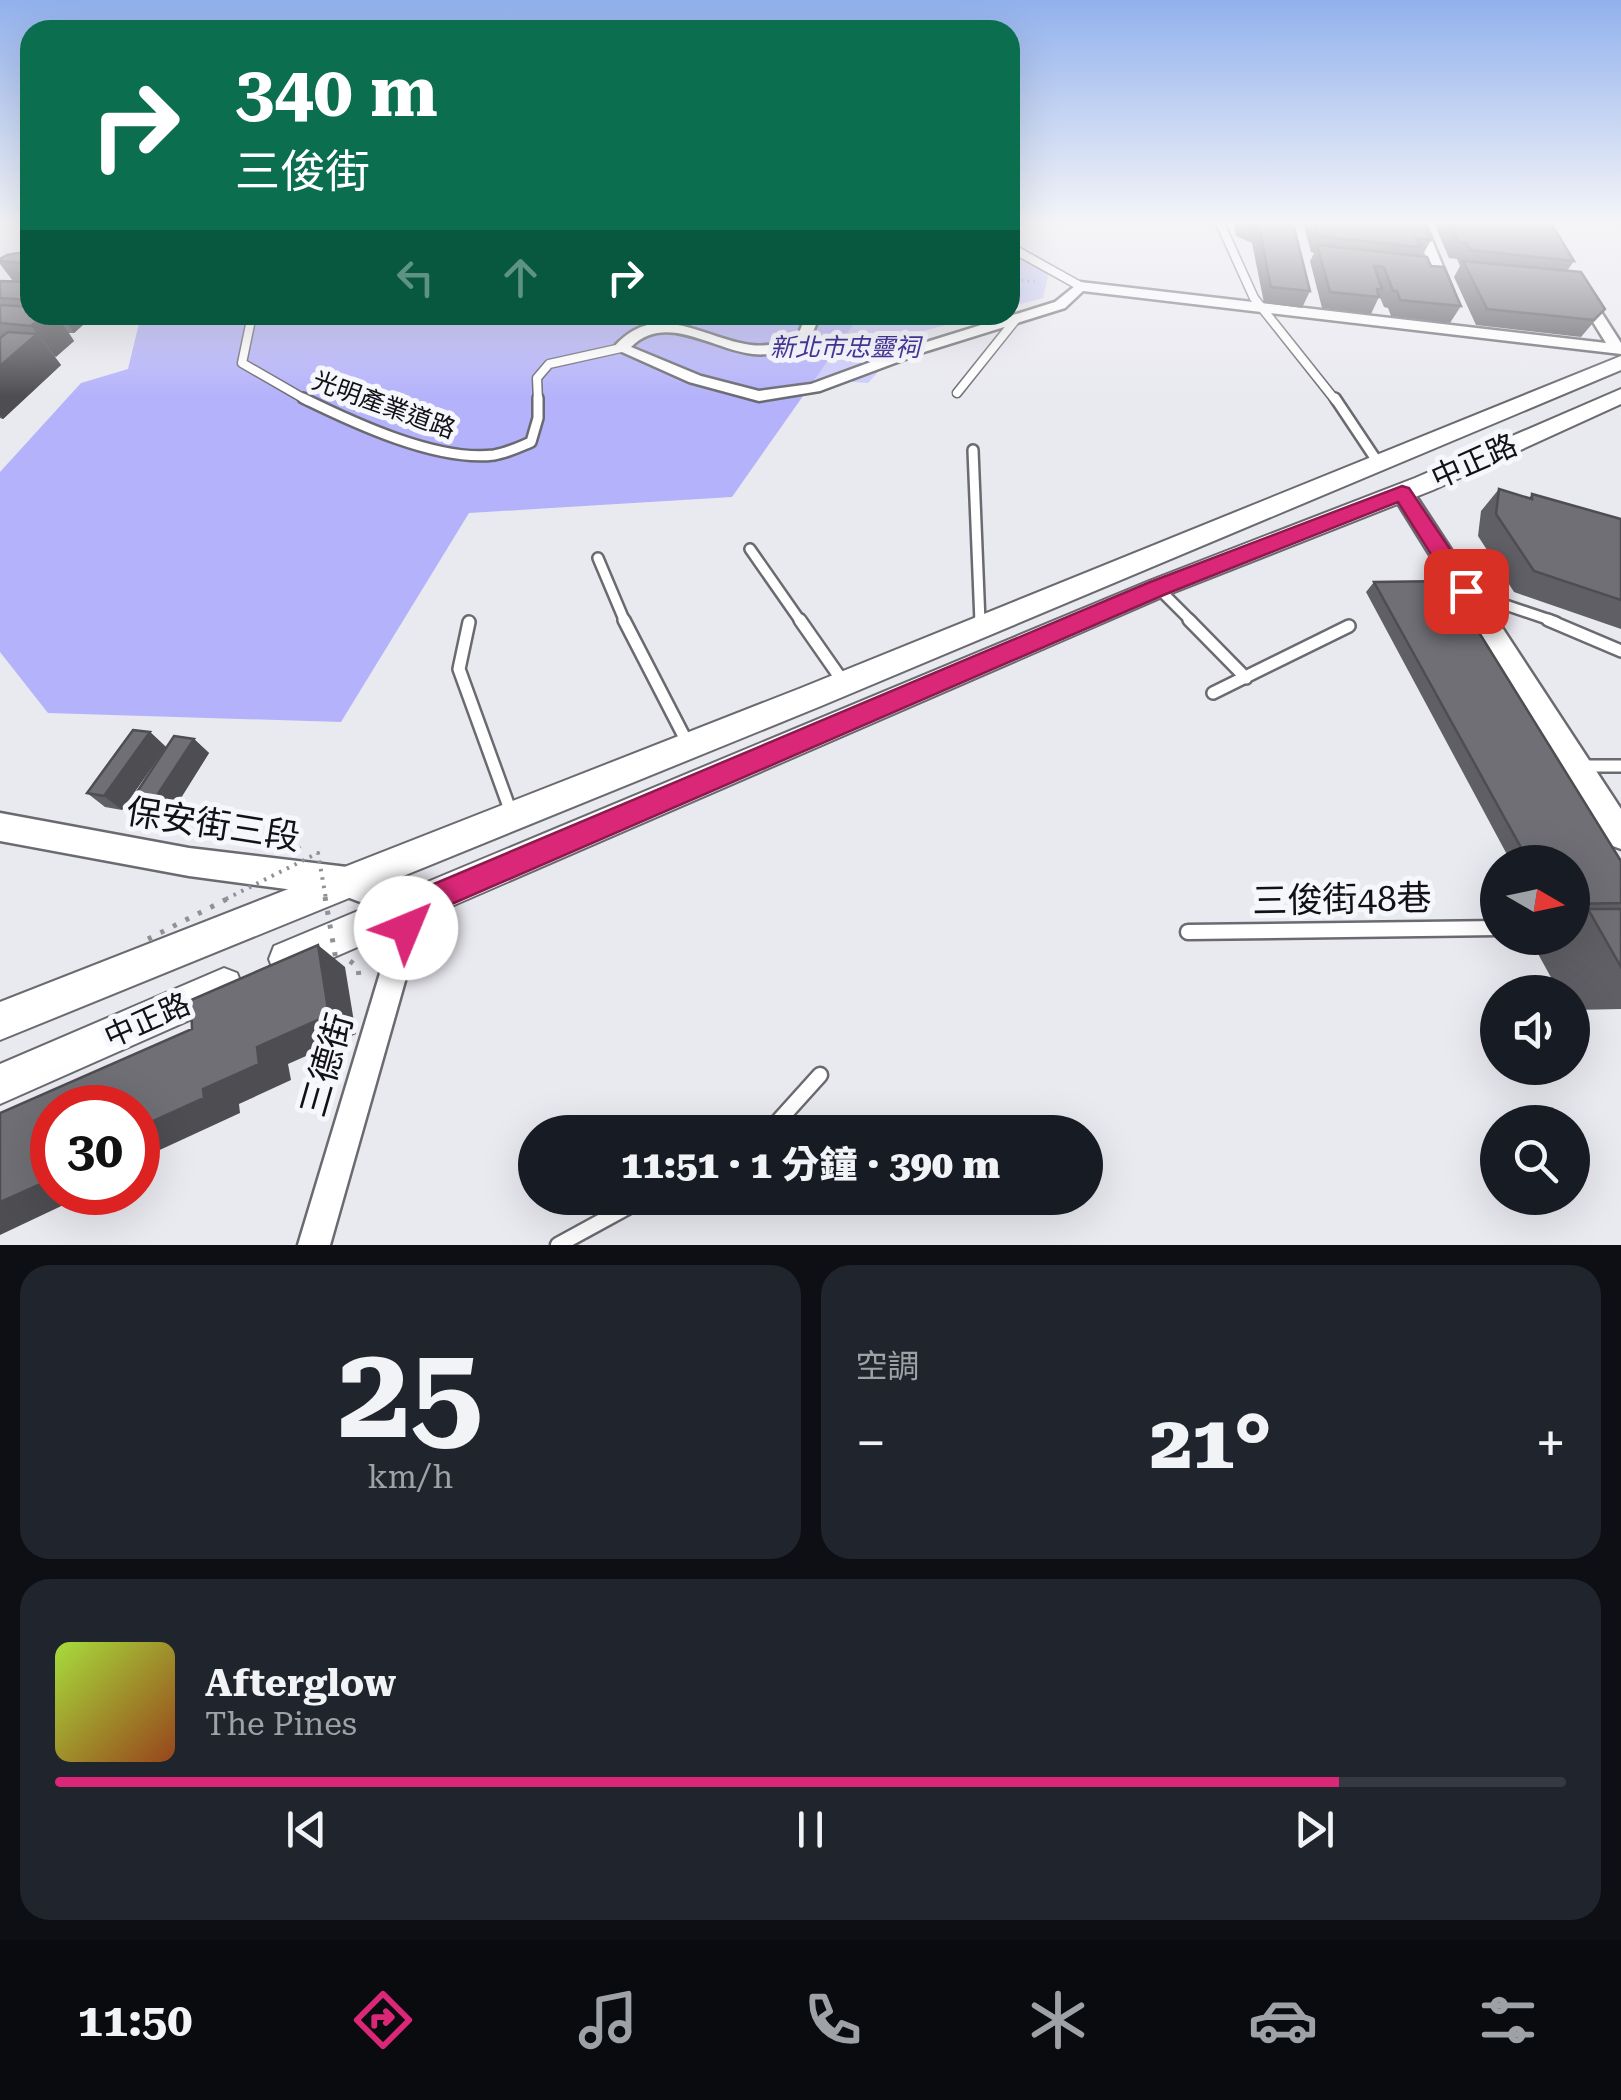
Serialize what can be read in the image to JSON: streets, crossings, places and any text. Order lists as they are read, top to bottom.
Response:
{
  "streets": {
    "main road": ["中正路"],
    "street": ["保安街三段", "三德街"],
    "lane": ["光明產業道路", "三俊街48巷"]
  },
  "crossings": [
    ["中正路", "保安街三段"],
    ["中正路", "三德街"],
    ["保安街三段", "三德街"]
  ],
  "parks": ["新北市忠靈祠"],
  "north": "right",
  "page": {
    "turn": ["340 m", "三俊街"],
    "limit": "30",
    "trip": "11:51 · 1 分鐘 · 390 m",
    "tile": [
      ["25", "km/h"],
      "空調"
    ],
    "heat": ["−", "21°", "+"],
    "song": ["Afterglow", "The Pines"],
    "tabs": "11:50"
  }
}
